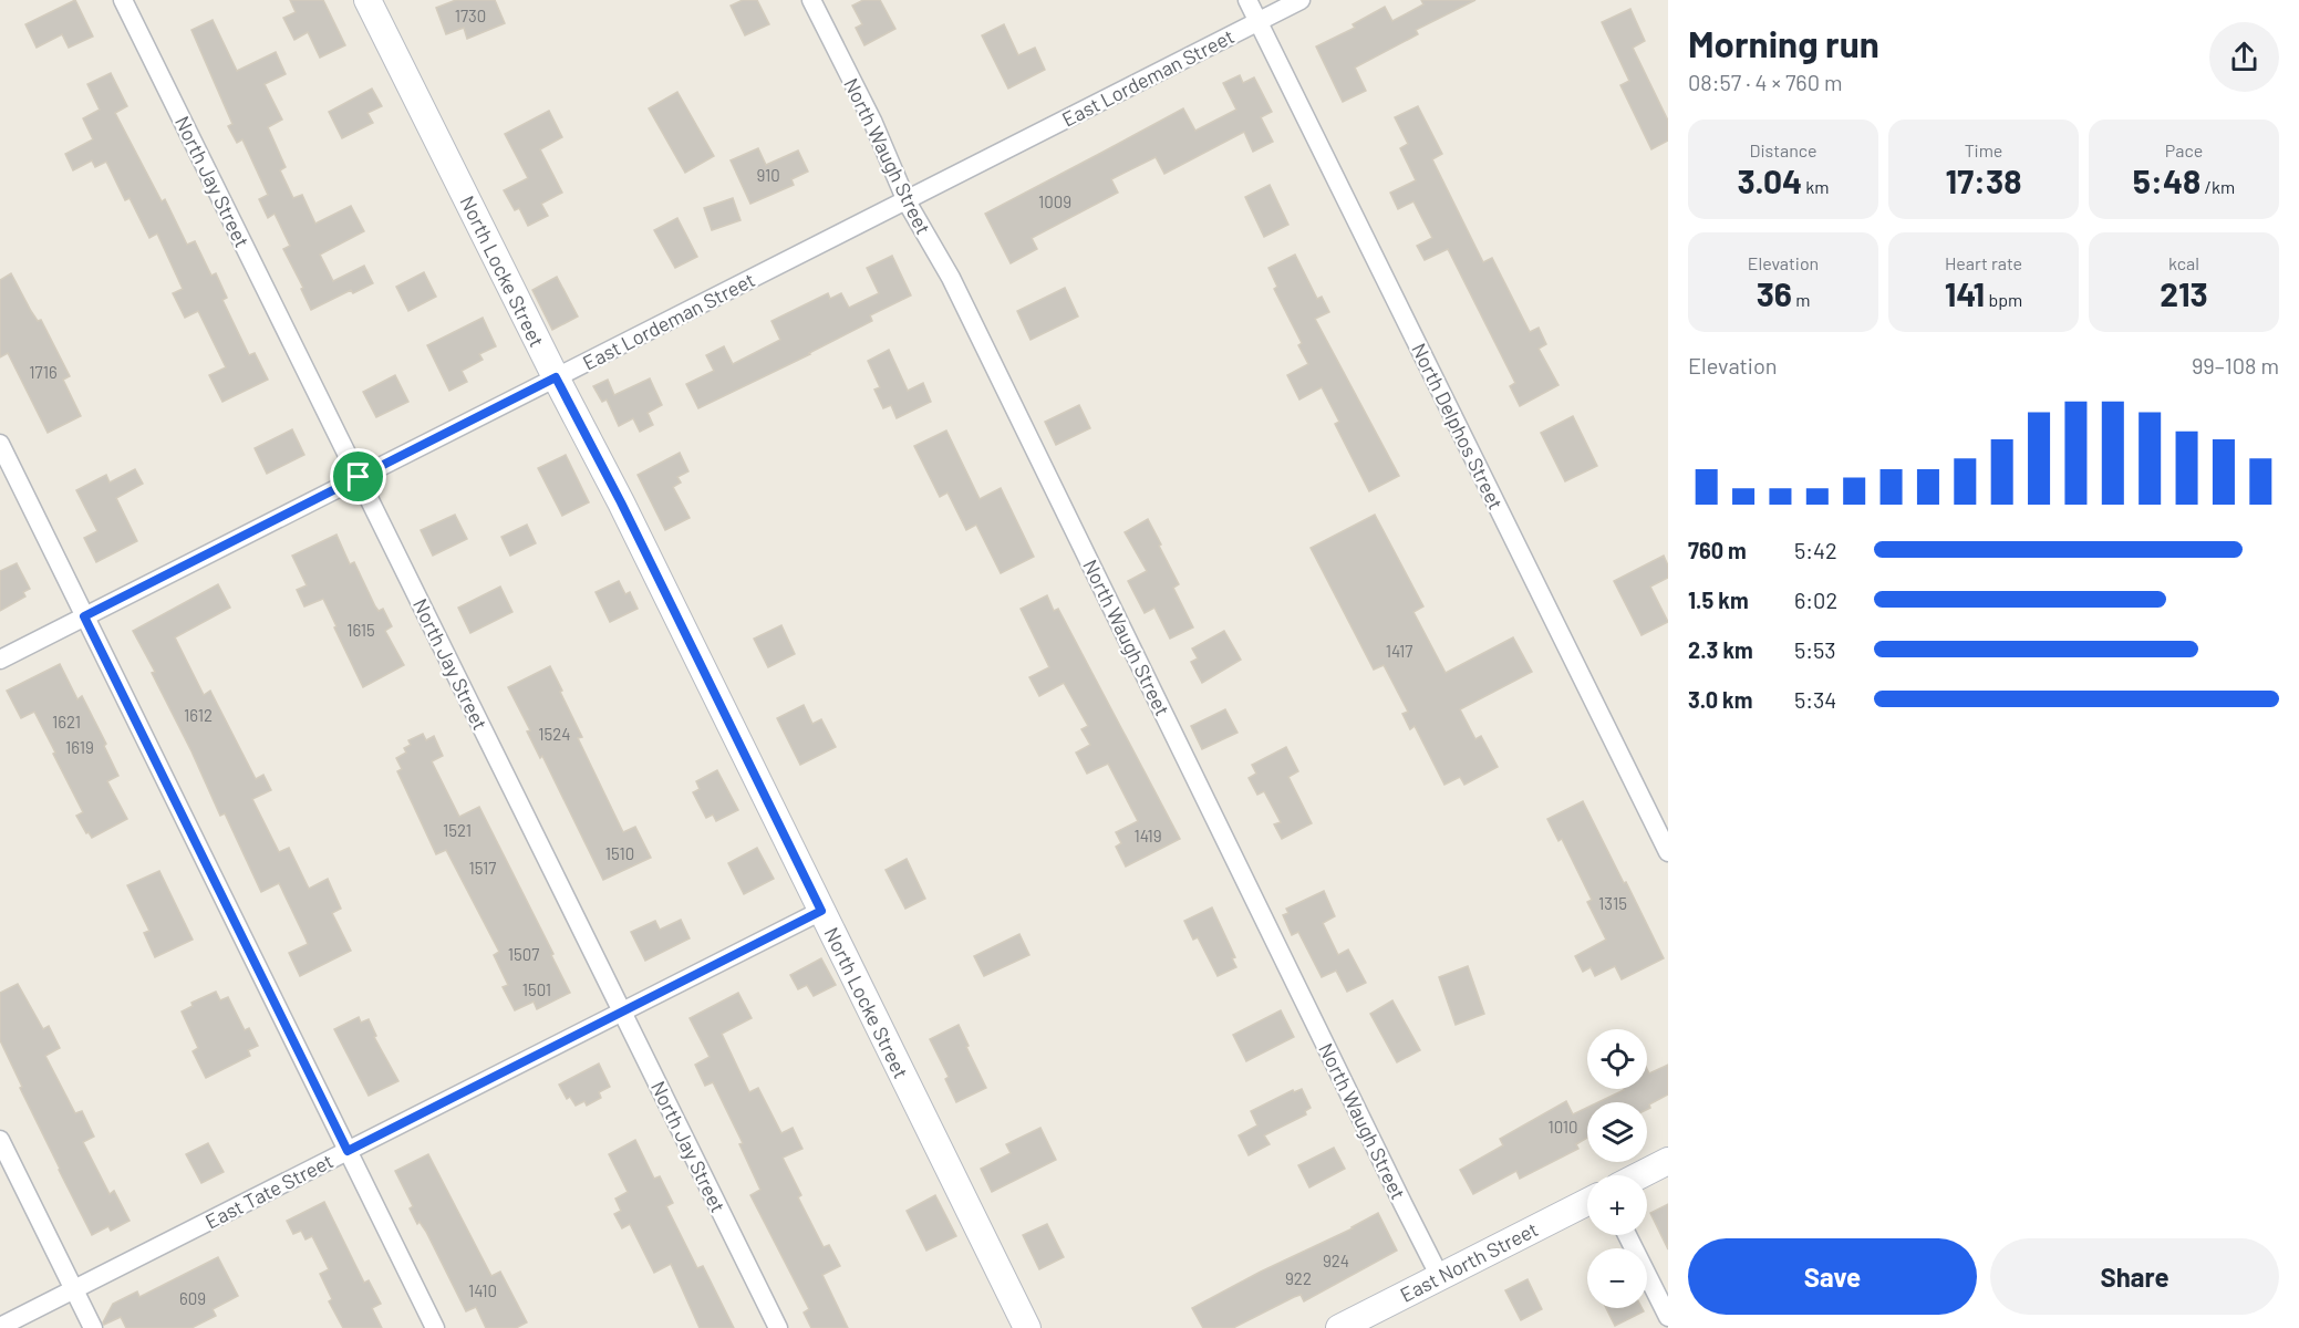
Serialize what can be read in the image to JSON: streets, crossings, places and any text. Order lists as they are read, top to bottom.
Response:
{
  "streets": {
    "street": [
      "East Lordeman Street",
      "North Waugh Street",
      "North Jay Street",
      "North Locke Street",
      "North Delphos Street",
      "East Tate Street",
      "East North Street"
    ]
  },
  "crossings": [
    ["East Lordeman Street", "North Waugh Street"],
    ["East Lordeman Street", "North Jay Street"],
    ["East Lordeman Street", "North Locke Street"],
    ["East Lordeman Street", "North Delphos Street"],
    ["North Waugh Street", "East North Street"],
    ["North Jay Street", "East Tate Street"],
    ["North Locke Street", "East Tate Street"]
  ],
  "house_numbers": [
    "1730",
    "910",
    "1009",
    "1716",
    "1615",
    "1417",
    "1612",
    "1621",
    "1524",
    "1619",
    "1521",
    "1419",
    "1510",
    "1517",
    "1315",
    "1507",
    "1501",
    "1010",
    "924",
    "922",
    "1410",
    "609"
  ],
  "page": {
    "heading": ["Morning run", "08:57 · 4 × 760 m"],
    "stats": [
      ["Distance", "3.04 km"],
      ["Time", "17:38"],
      ["Pace", "5:48 /km"],
      ["Elevation", "36 m"],
      ["Heart rate", "141 bpm"],
      ["kcal", "213"]
    ],
    "chart": ["Elevation", "99–108 m"],
    "list": [
      {
        "name": "760 m",
        "note": "5:42"
      },
      {
        "name": "1.5 km",
        "note": "6:02"
      },
      {
        "name": "2.3 km",
        "note": "5:53"
      },
      {
        "name": "3.0 km",
        "note": "5:34"
      }
    ],
    "map_buttons": ["+", "−"],
    "buttons": ["Save", "Share"]
  }
}
